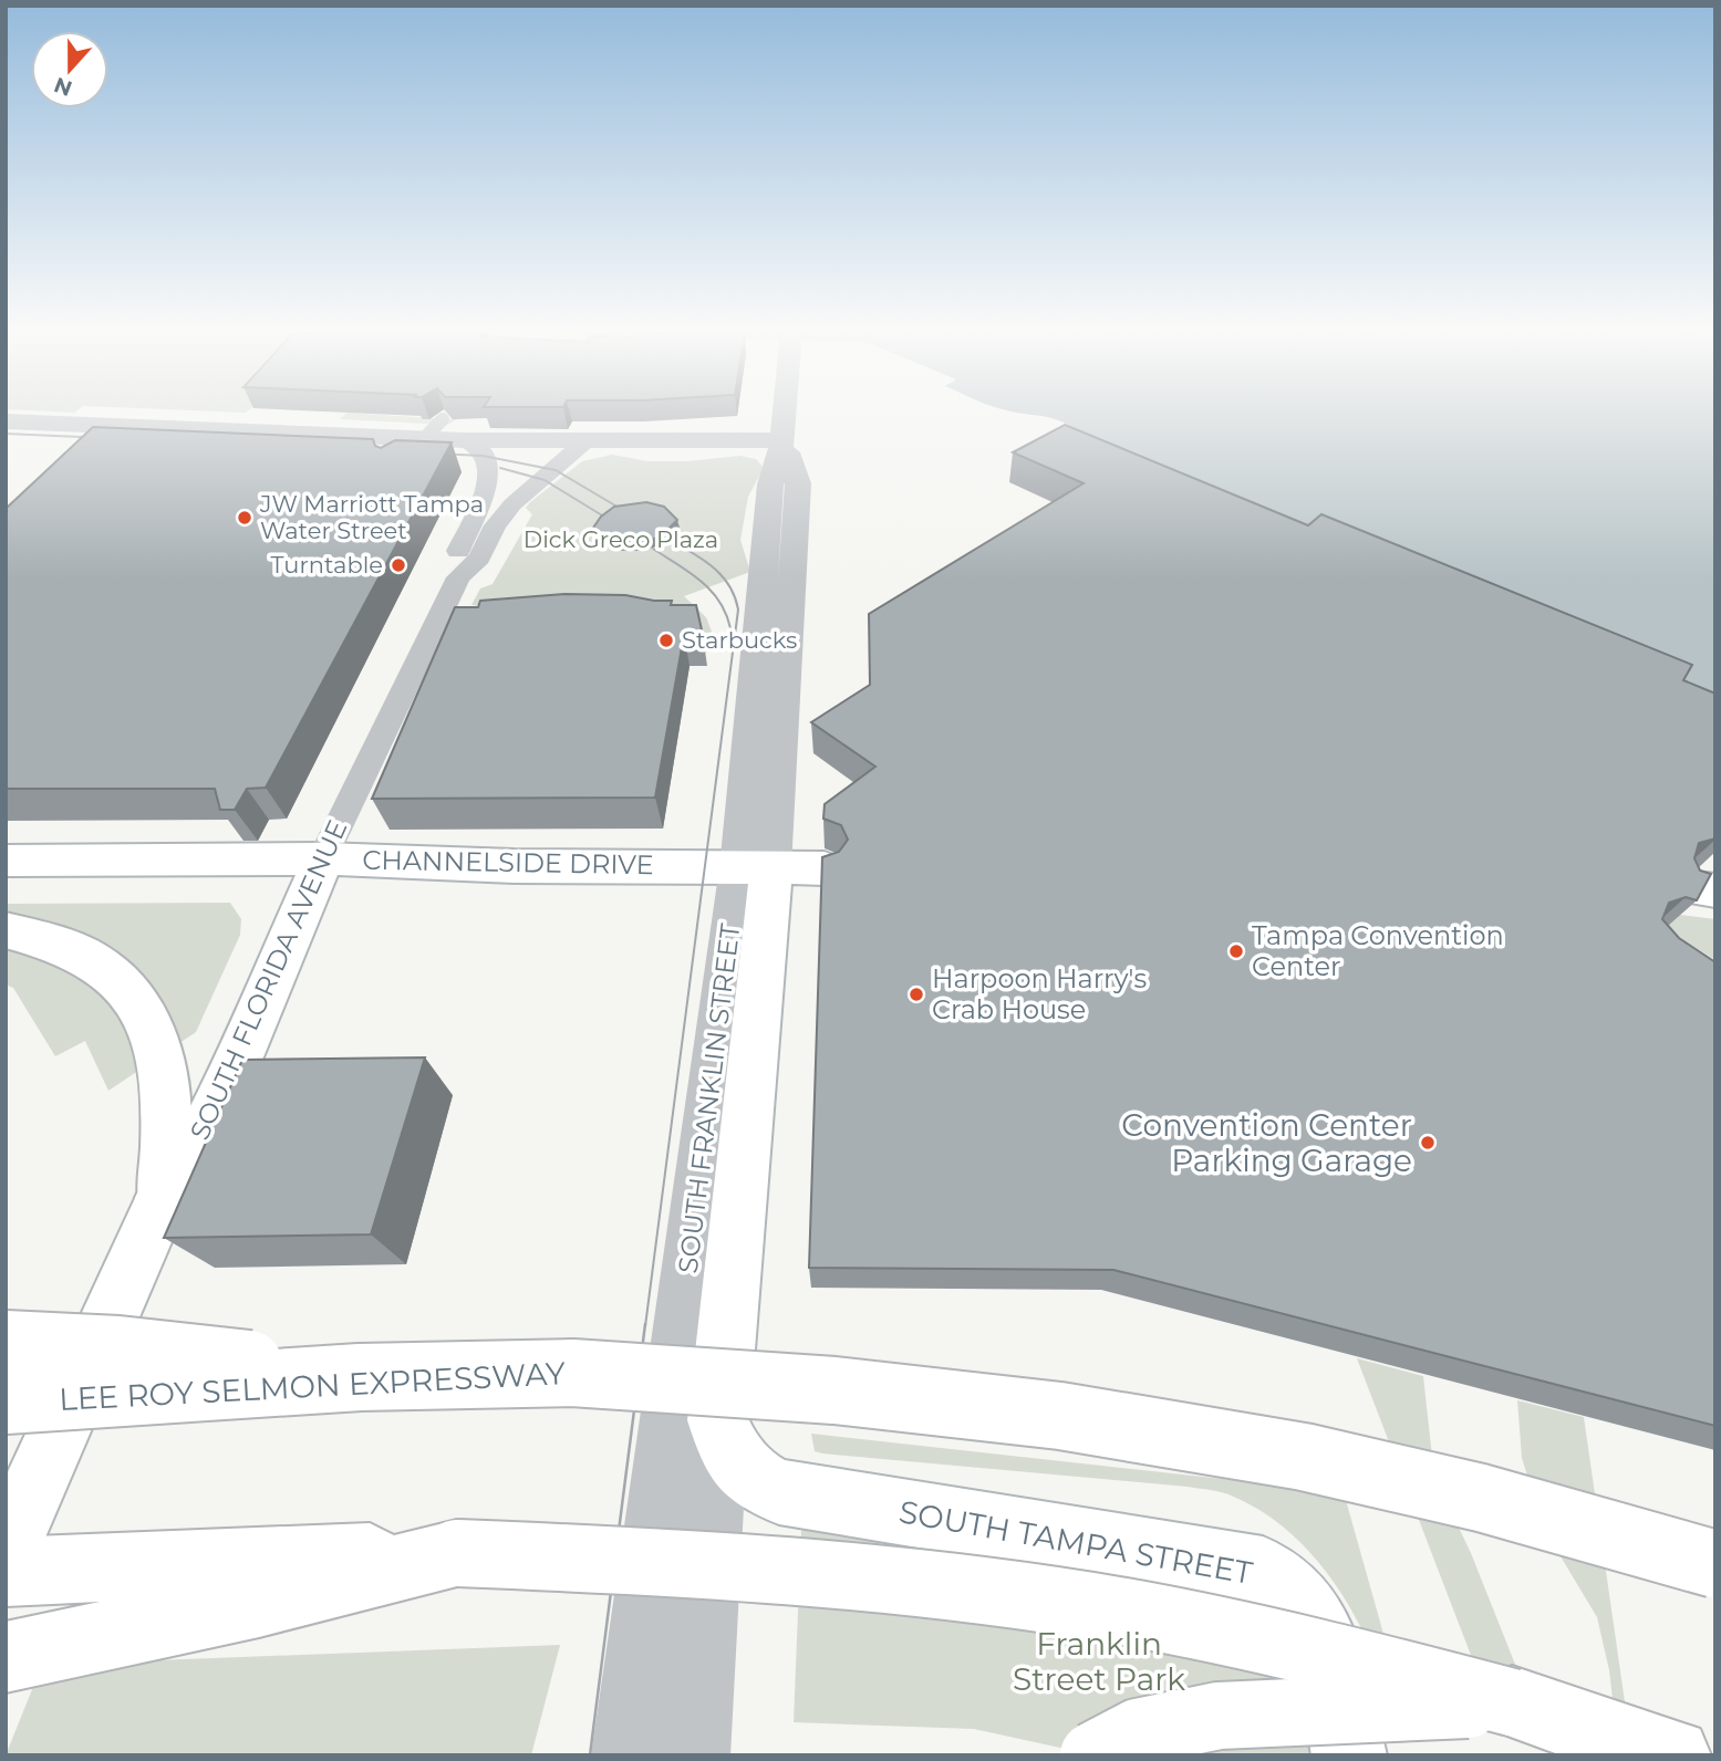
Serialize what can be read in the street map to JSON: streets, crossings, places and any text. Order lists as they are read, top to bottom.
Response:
{
  "streets": {
    "main road": [
      "CHANNELSIDE DRIVE",
      "SOUTH FLORIDA AVENUE",
      "SOUTH FRANKLIN STREET",
      "LEE ROY SELMON EXPRESSWAY",
      "SOUTH TAMPA STREET"
    ]
  },
  "crossings": [
    ["CHANNELSIDE DRIVE", "SOUTH FLORIDA AVENUE"],
    ["CHANNELSIDE DRIVE", "SOUTH FRANKLIN STREET"],
    ["SOUTH FRANKLIN STREET", "SOUTH TAMPA STREET"]
  ],
  "parks": ["Dick Greco Plaza", "Franklin Street Park"],
  "places": [
    "JW Marriott Tampa Water Street",
    "Turntable",
    "Starbucks",
    "Tampa Convention Center",
    "Harpoon Harry's Crab House",
    "Convention Center Parking Garage"
  ],
  "north": "bottom"
}
